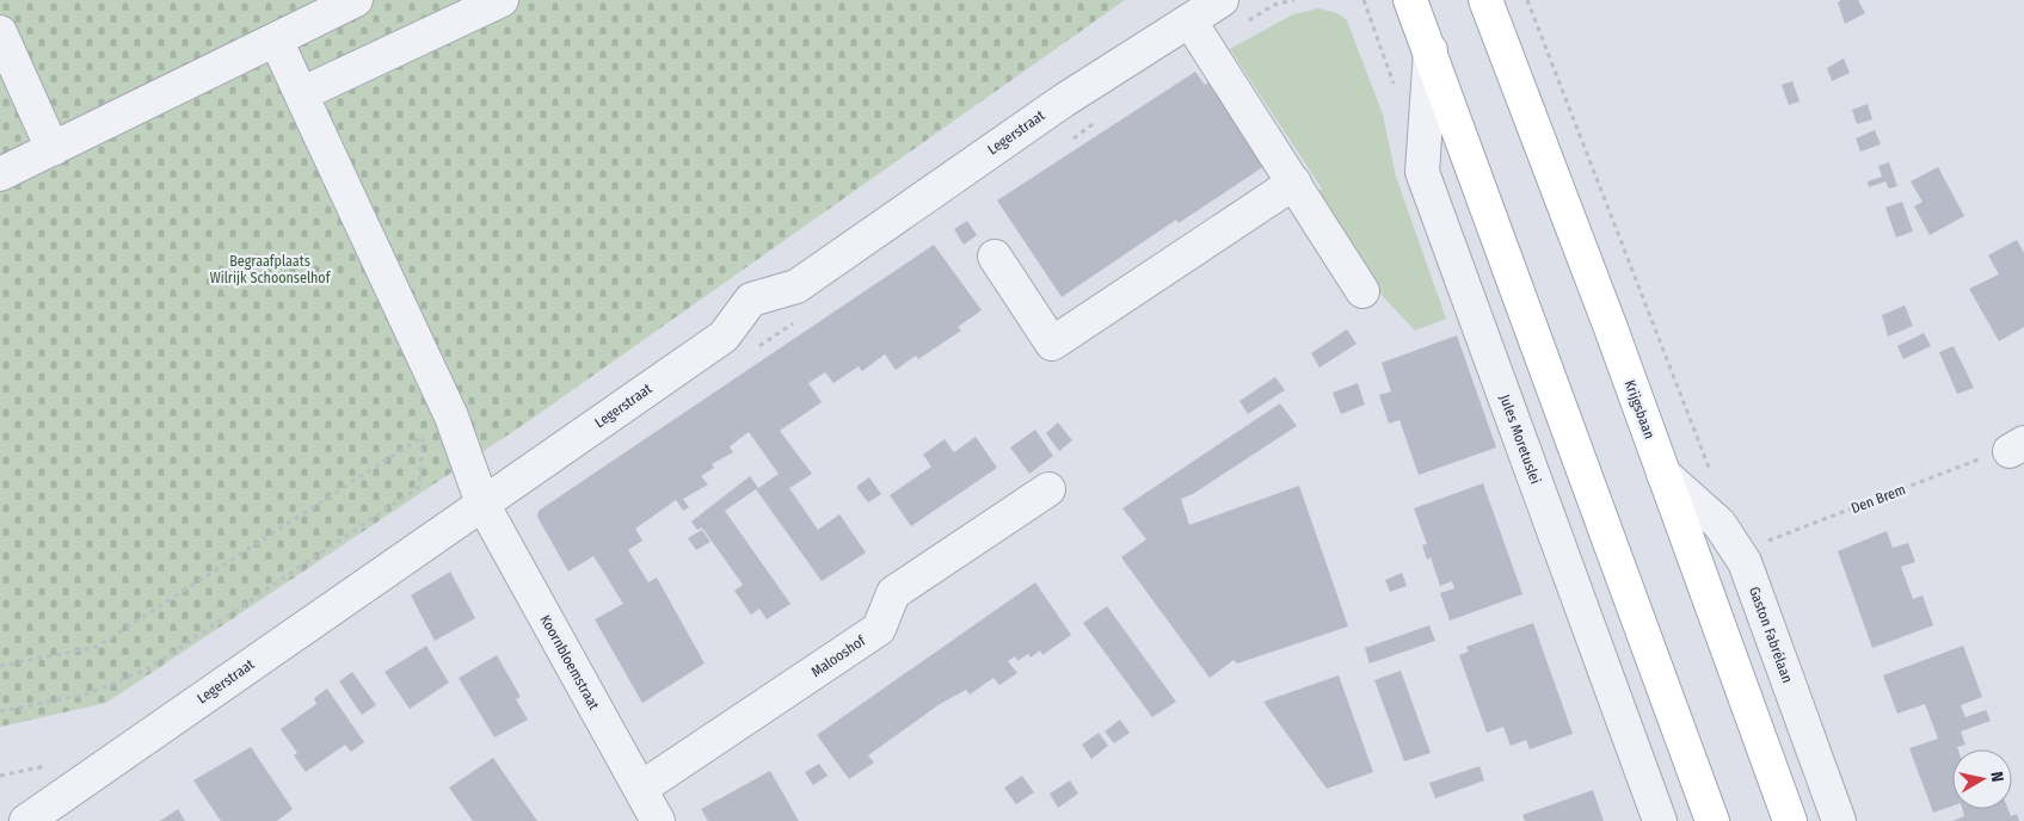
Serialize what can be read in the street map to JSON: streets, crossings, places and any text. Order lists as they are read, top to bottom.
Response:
{
  "streets": {
    "main road": ["Krijgsbaan"],
    "street": [
      "Legerstraat",
      "Jules Moretuslei",
      "Gaston Fabrélaan",
      "Malooshof",
      "Koornbloemstraat"
    ],
    "path": ["Den Brem"]
  },
  "crossings": [
    ["Legerstraat", "Koornbloemstraat"],
    ["Krijgsbaan", "Gaston Fabrélaan"],
    ["Malooshof", "Koornbloemstraat"]
  ],
  "parks": ["Begraafplaats Wilrijk Schoonselhof"],
  "north": "right"
}
